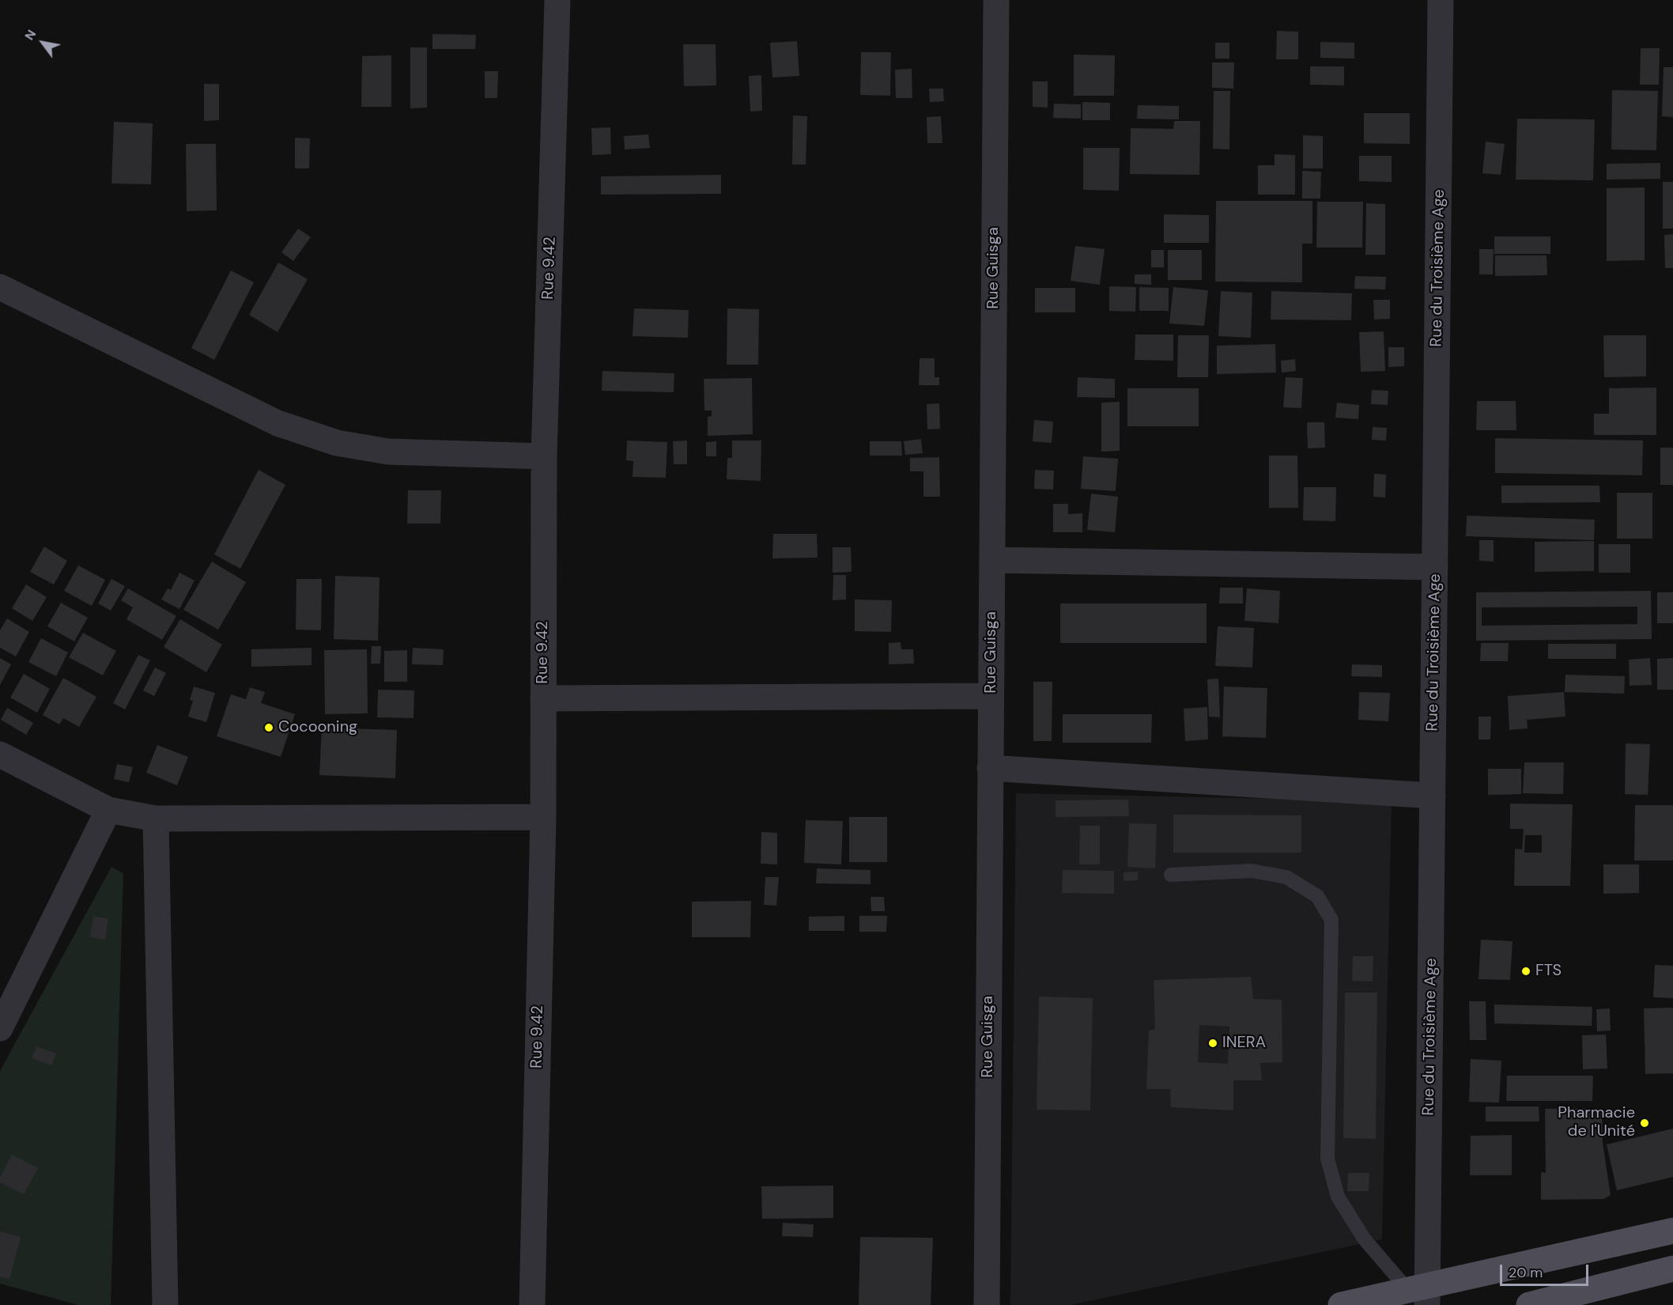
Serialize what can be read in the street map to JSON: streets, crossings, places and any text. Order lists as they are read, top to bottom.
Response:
{
  "streets": {
    "street": ["Rue 9.42", "Rue Guisga", "Rue du Troisième Age"]
  },
  "places": [
    "Cocooning",
    "FTS",
    "INERA",
    "Pharmacie de l'Unité"
  ],
  "scale_bar": "20 m",
  "north": "top left"
}
